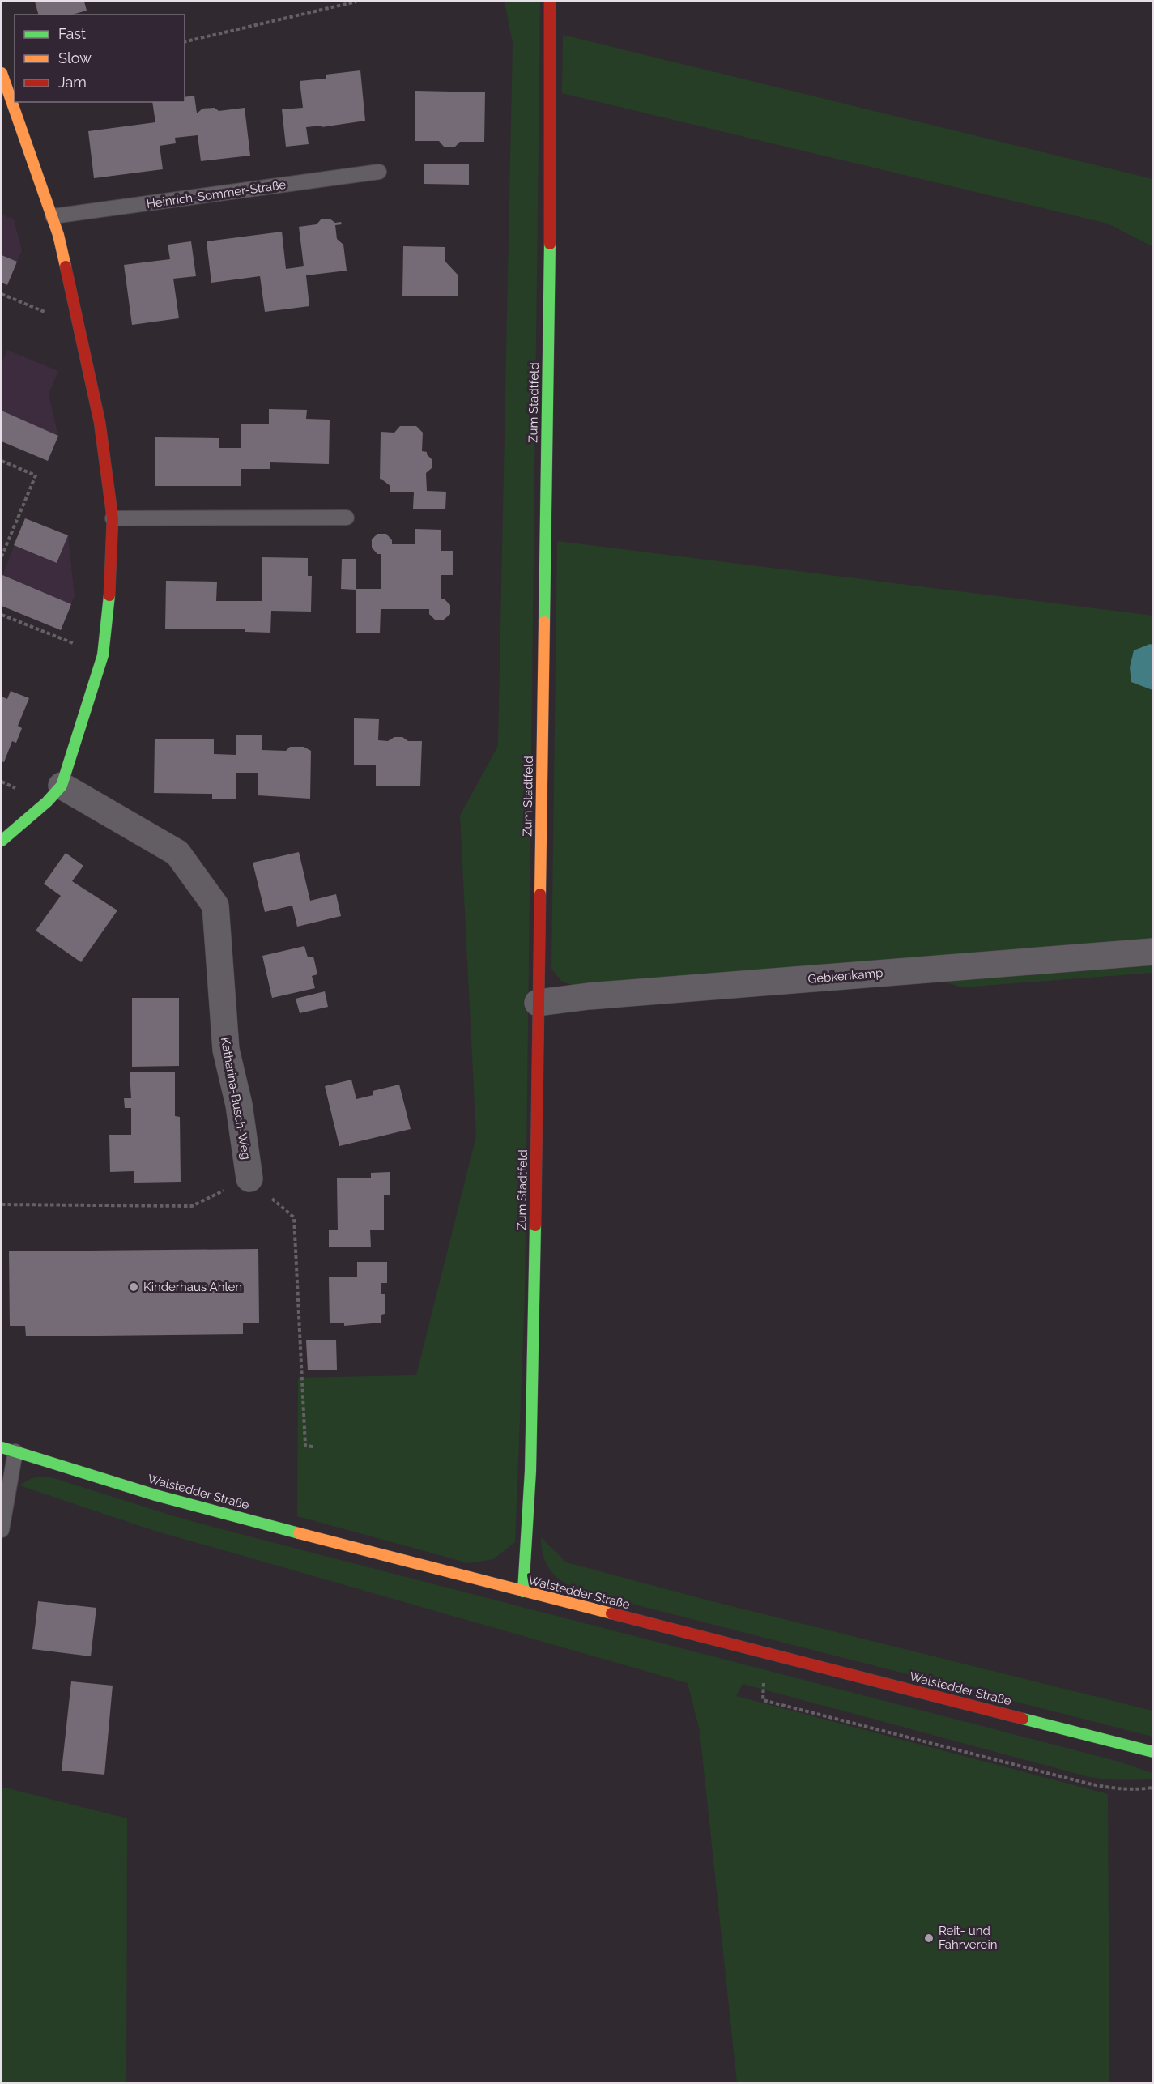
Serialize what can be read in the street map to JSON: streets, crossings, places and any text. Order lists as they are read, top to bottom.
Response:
{
  "streets": {
    "street": [
      "Zum Stadtfeld",
      "Gebkenkamp",
      "Katharina-Busch-Weg",
      "Walstedder Straße"
    ],
    "lane": ["Heinrich-Sommer-Straße"]
  },
  "crossings": [
    ["Zum Stadtfeld", "Gebkenkamp"],
    ["Zum Stadtfeld", "Walstedder Straße"]
  ],
  "places": ["Kinderhaus Ahlen", "Reit- und Fahrverein"],
  "legend": ["Fast", "Slow", "Jam"]
}
